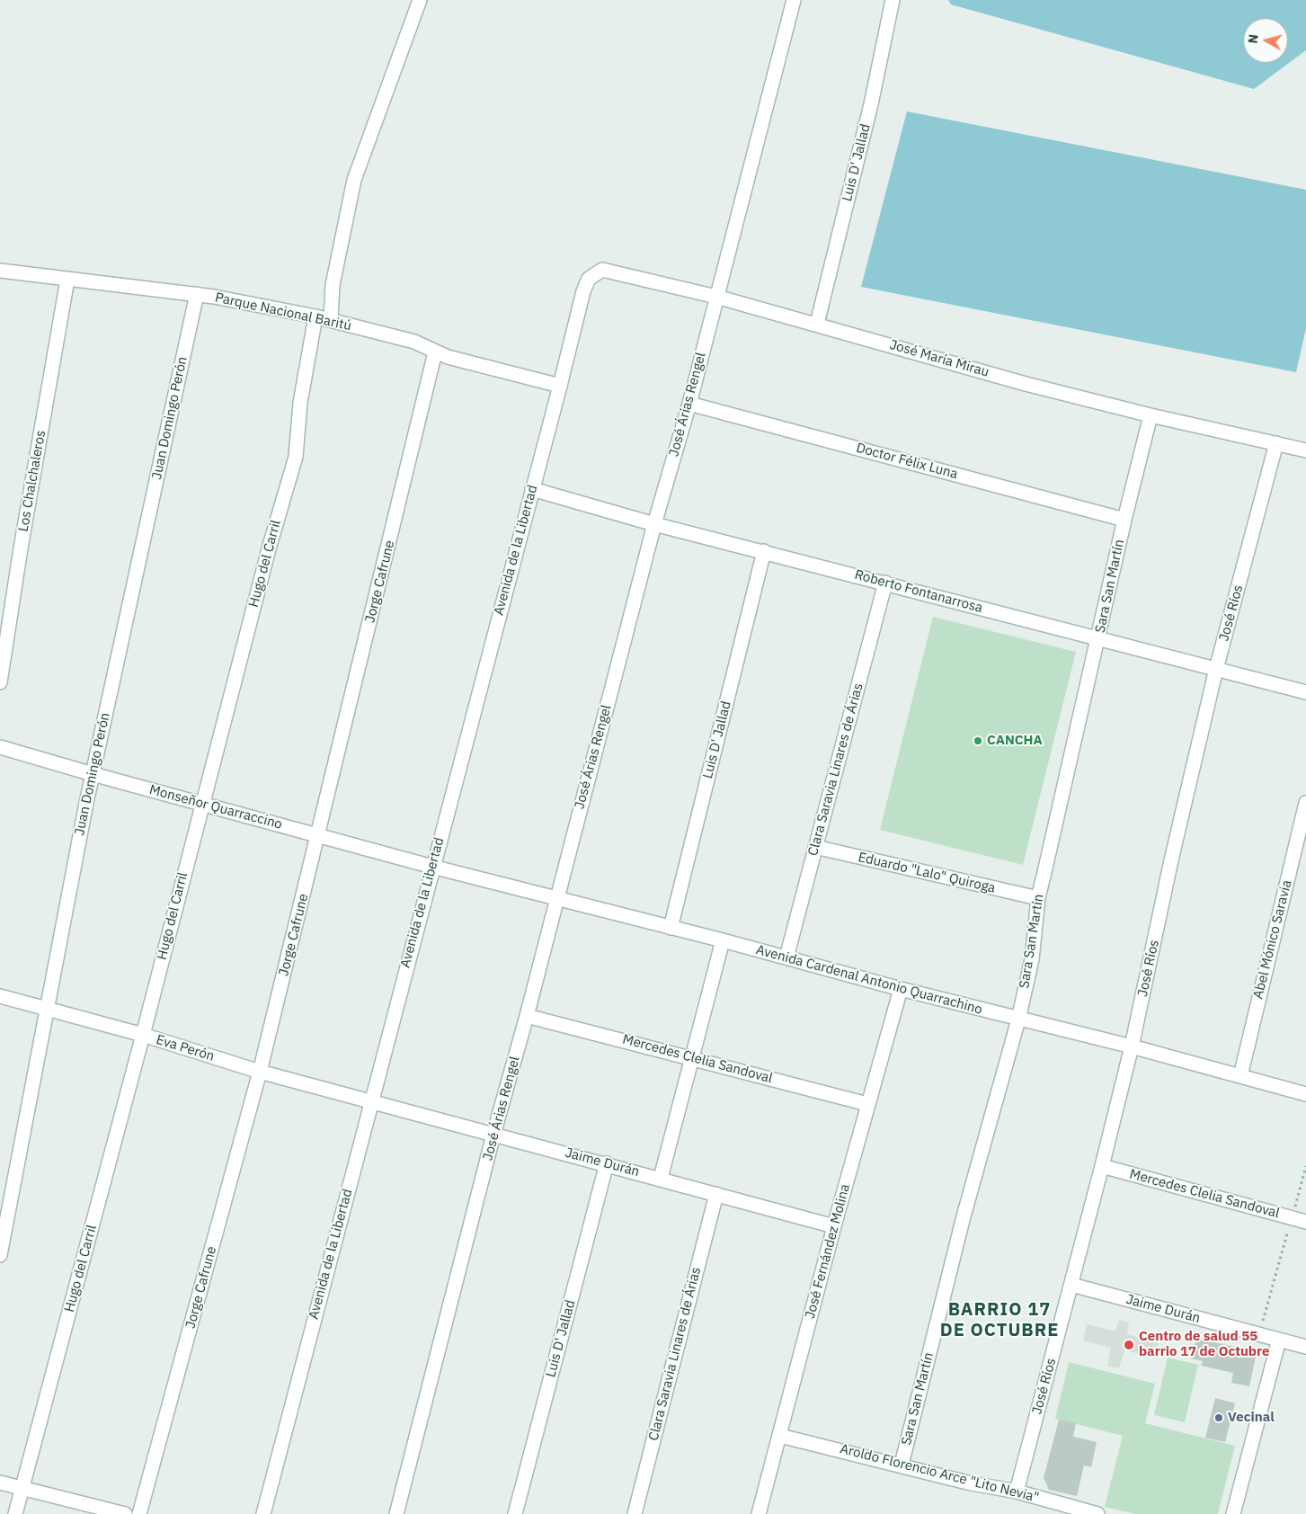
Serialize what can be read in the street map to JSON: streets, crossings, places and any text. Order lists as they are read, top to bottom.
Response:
{
  "streets": {
    "street": [
      "Luis D' Jallad",
      "Parque Nacional Baritú",
      "José María Mirau",
      "José Árias Rengel",
      "Juan Domingo Perón",
      "Doctor Félix Luna",
      "Los Chalchaleros",
      "Avenida de la Libertad",
      "Hugo del Carril",
      "Jorge Cafrune",
      "Sara San Martín",
      "Roberto Fontanarrosa",
      "José Ríos",
      "Clara Saravia Linares de Árias",
      "Monseñor Quarraccino",
      "Eduardo \"Lalo\" Quiroga",
      "Abel Mónico Saravia",
      "Avenida Cardenal Antonio Quarrachino",
      "Eva Perón",
      "Mercedes Clelia Sandoval",
      "Jaime Durán",
      "José Fernández Molina",
      "Aroldo Florencio Arce \"Lito Nevia\""
    ]
  },
  "crossings": [
    ["Luis D' Jallad", "José María Mirau"],
    ["Luis D' Jallad", "Roberto Fontanarrosa"],
    ["Luis D' Jallad", "Avenida Cardenal Antonio Quarrachino"],
    ["Luis D' Jallad", "Jaime Durán"],
    ["Parque Nacional Baritú", "Juan Domingo Perón"],
    ["Parque Nacional Baritú", "Los Chalchaleros"],
    ["Parque Nacional Baritú", "Avenida de la Libertad"],
    ["Parque Nacional Baritú", "Hugo del Carril"],
    ["Parque Nacional Baritú", "Jorge Cafrune"],
    ["José María Mirau", "José Árias Rengel"],
    ["José María Mirau", "Avenida de la Libertad"],
    ["José María Mirau", "Sara San Martín"],
    ["José María Mirau", "José Ríos"],
    ["José Árias Rengel", "Doctor Félix Luna"],
    ["José Árias Rengel", "Roberto Fontanarrosa"],
    ["José Árias Rengel", "Avenida Cardenal Antonio Quarrachino"],
    ["José Árias Rengel", "Mercedes Clelia Sandoval"],
    ["José Árias Rengel", "Jaime Durán"],
    ["Juan Domingo Perón", "Monseñor Quarraccino"],
    ["Juan Domingo Perón", "Eva Perón"],
    ["Doctor Félix Luna", "Sara San Martín"],
    ["Avenida de la Libertad", "Roberto Fontanarrosa"],
    ["Avenida de la Libertad", "Monseñor Quarraccino"],
    ["Avenida de la Libertad", "Avenida Cardenal Antonio Quarrachino"],
    ["Avenida de la Libertad", "Eva Perón"],
    ["Avenida de la Libertad", "Jaime Durán"],
    ["Hugo del Carril", "Monseñor Quarraccino"],
    ["Hugo del Carril", "Eva Perón"],
    ["Jorge Cafrune", "Monseñor Quarraccino"],
    ["Jorge Cafrune", "Eva Perón"],
    ["Sara San Martín", "Roberto Fontanarrosa"],
    ["Sara San Martín", "Eduardo \"Lalo\" Quiroga"],
    ["Sara San Martín", "Avenida Cardenal Antonio Quarrachino"],
    ["Sara San Martín", "Aroldo Florencio Arce \"Lito Nevia\""],
    ["Roberto Fontanarrosa", "José Ríos"],
    ["Roberto Fontanarrosa", "Clara Saravia Linares de Árias"],
    ["José Ríos", "Avenida Cardenal Antonio Quarrachino"],
    ["José Ríos", "Mercedes Clelia Sandoval"],
    ["José Ríos", "Jaime Durán"],
    ["José Ríos", "Aroldo Florencio Arce \"Lito Nevia\""],
    ["Clara Saravia Linares de Árias", "Eduardo \"Lalo\" Quiroga"],
    ["Clara Saravia Linares de Árias", "Avenida Cardenal Antonio Quarrachino"],
    ["Clara Saravia Linares de Árias", "Jaime Durán"],
    ["Monseñor Quarraccino", "Avenida Cardenal Antonio Quarrachino"],
    ["Abel Mónico Saravia", "Avenida Cardenal Antonio Quarrachino"],
    ["Avenida Cardenal Antonio Quarrachino", "José Fernández Molina"],
    ["Eva Perón", "Jaime Durán"],
    ["Mercedes Clelia Sandoval", "José Fernández Molina"],
    ["Jaime Durán", "José Fernández Molina"],
    ["José Fernández Molina", "Aroldo Florencio Arce \"Lito Nevia\""]
  ],
  "districts": ["BARRIO 17 DE OCTUBRE"],
  "places": ["CANCHA", "Centro de salud 55 barrio 17 de Octubre", "Vecinal"],
  "north": "left"
}
